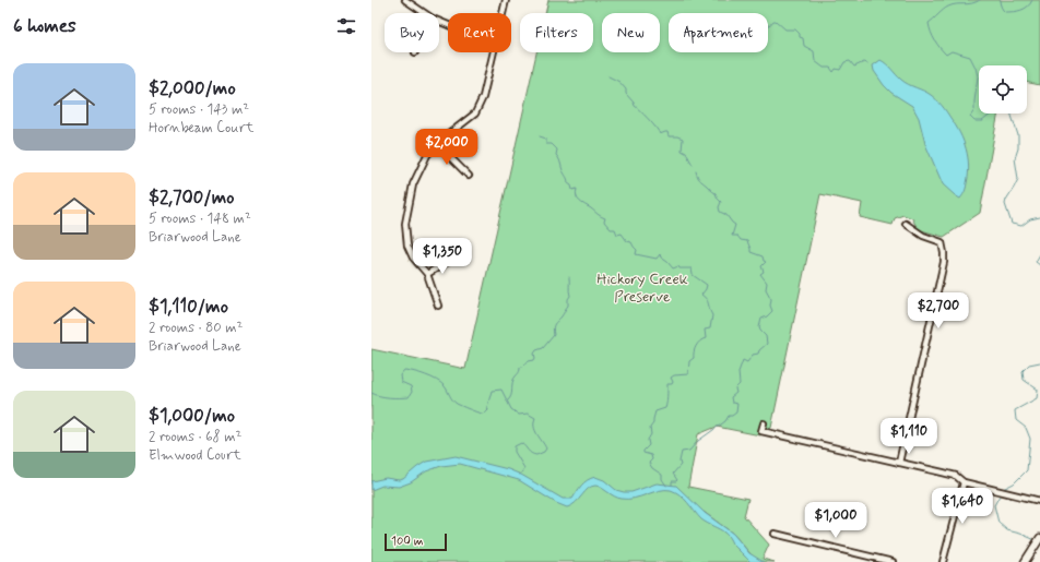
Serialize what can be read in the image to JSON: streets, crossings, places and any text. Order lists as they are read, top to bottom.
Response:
{
  "parks": ["Hickory Creek Preserve"],
  "scale_bar": "100 m",
  "page": {
    "heading": "6 homes",
    "chip": [
      "Buy",
      "Rent",
      "Filters",
      "New",
      "Apartment"
    ],
    "list": [
      {
        "name": "$2,000/mo",
        "note": "5 rooms · 143 m² · Hornbeam Court"
      },
      {
        "name": "$2,700/mo",
        "note": "5 rooms · 148 m² · Briarwood Lane"
      },
      {
        "name": "$1,110/mo",
        "note": "2 rooms · 80 m² · Briarwood Lane"
      },
      {
        "name": "$1,000/mo",
        "note": "2 rooms · 68 m² · Elmwood Court"
      }
    ],
    "price": [
      "$2,000",
      "$1,350",
      "$2,700",
      "$1,110",
      "$1,640",
      "$1,000"
    ],
    "scale": "100 m"
  }
}
